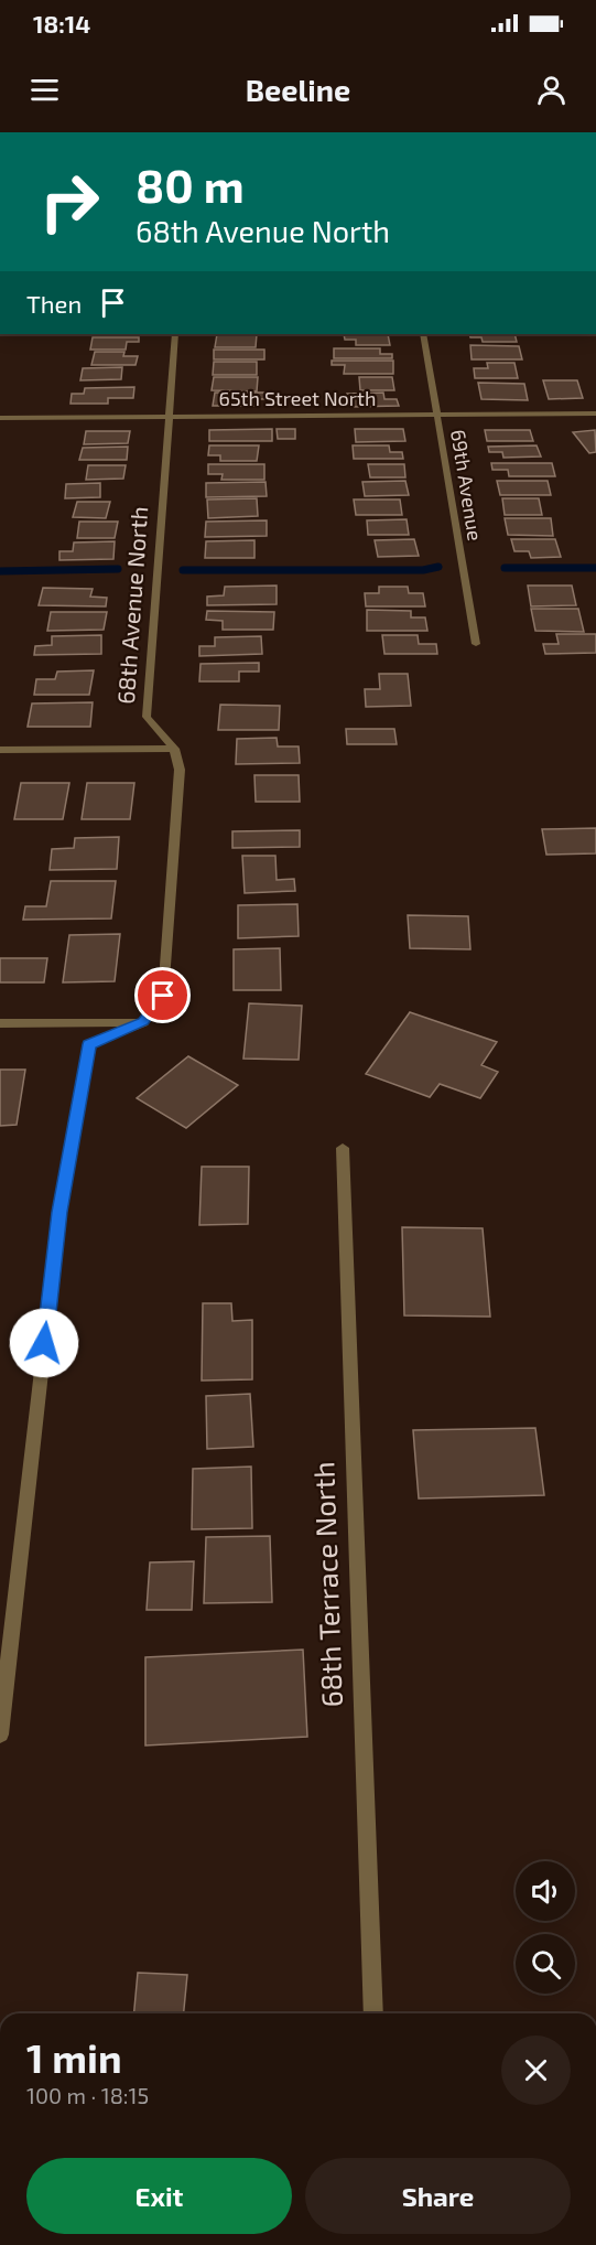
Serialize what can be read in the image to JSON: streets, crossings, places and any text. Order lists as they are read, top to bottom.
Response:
{
  "streets": {
    "street": [
      "65th Street North",
      "69th Avenue",
      "68th Avenue North",
      "68th Terrace North"
    ]
  },
  "crossings": [
    ["65th Street North", "69th Avenue"],
    ["65th Street North", "68th Avenue North"]
  ],
  "page": {
    "status": "18:14",
    "header": "Beeline",
    "turn": ["80 m", "68th Avenue North"],
    "then": "Then",
    "heading": ["1 min", "100 m · 18:15"],
    "buttons": ["Exit", "Share"]
  }
}
